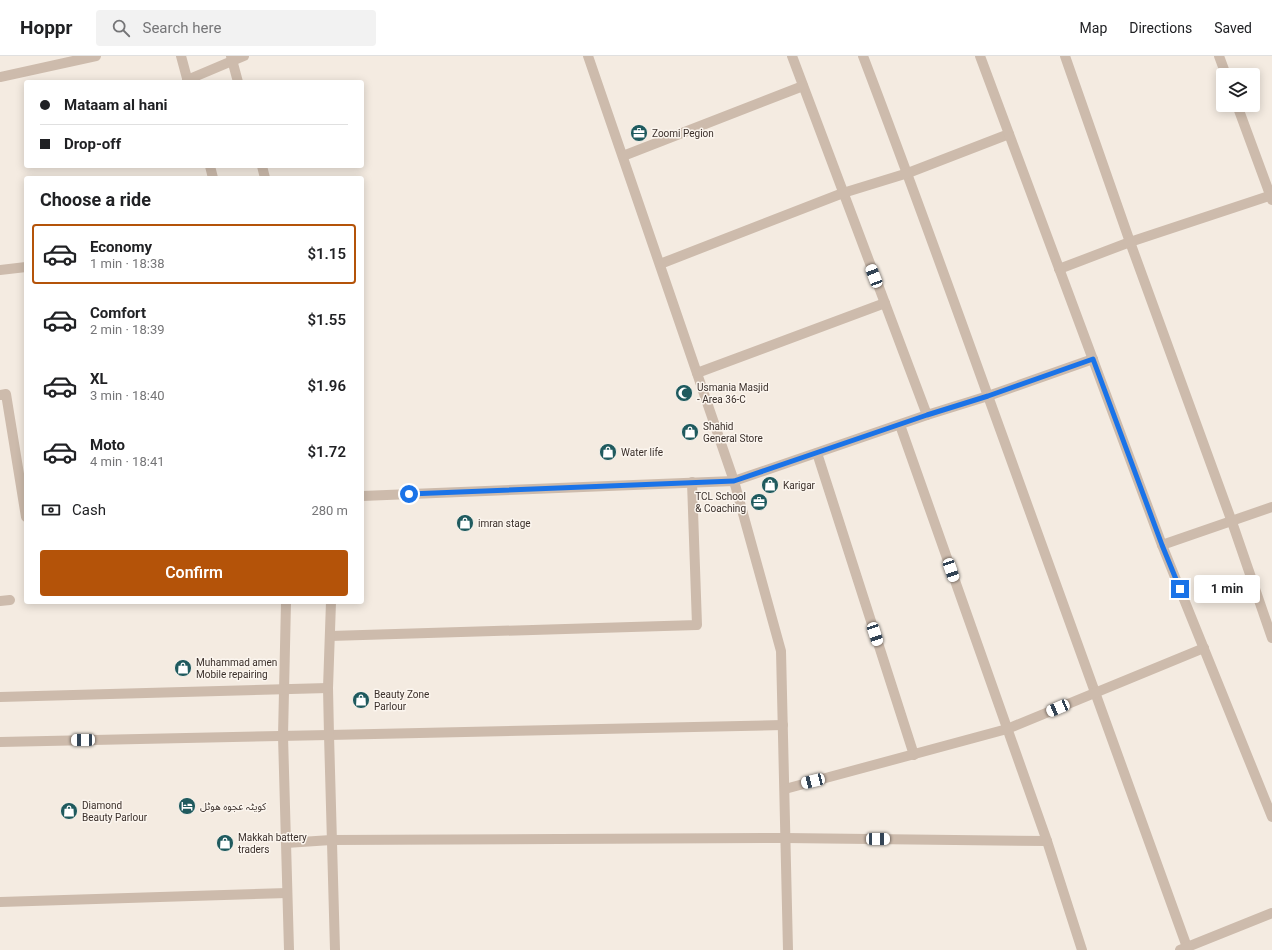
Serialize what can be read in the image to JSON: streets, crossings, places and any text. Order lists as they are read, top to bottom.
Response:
{
  "places": {
    "office": ["Zoomi Pegion", "TCL School & Coaching"],
    "mosque": ["Usmania Masjid - Area 36-C"],
    "shop": [
      "Shahid General Store",
      "Water life",
      "Karigar",
      "imran stage",
      "Muhammad amen Mobile repairing",
      "Beauty Zone Parlour",
      "Diamond Beauty Parlour",
      "Makkah battery traders"
    ],
    "hotel": ["کویٹہ عجوہ ھوٹل"]
  },
  "page": {
    "header": "Hoppr",
    "search": "Search here",
    "nav": ["Map", "Directions", "Saved"],
    "banner": ["Mataam al hani", "Drop-off"],
    "heading": "Choose a ride",
    "list": [
      {
        "name": "Economy",
        "note": "1 min · 18:38",
        "value": "$1.15"
      },
      {
        "name": "Comfort",
        "note": "2 min · 18:39",
        "value": "$1.55"
      },
      {
        "name": "XL",
        "note": "3 min · 18:40",
        "value": "$1.96"
      },
      {
        "name": "Moto",
        "note": "4 min · 18:41",
        "value": "$1.72"
      }
    ],
    "pay": ["Cash", "280 m"],
    "buttons": "Confirm",
    "bubble": "1 min"
  }
}
